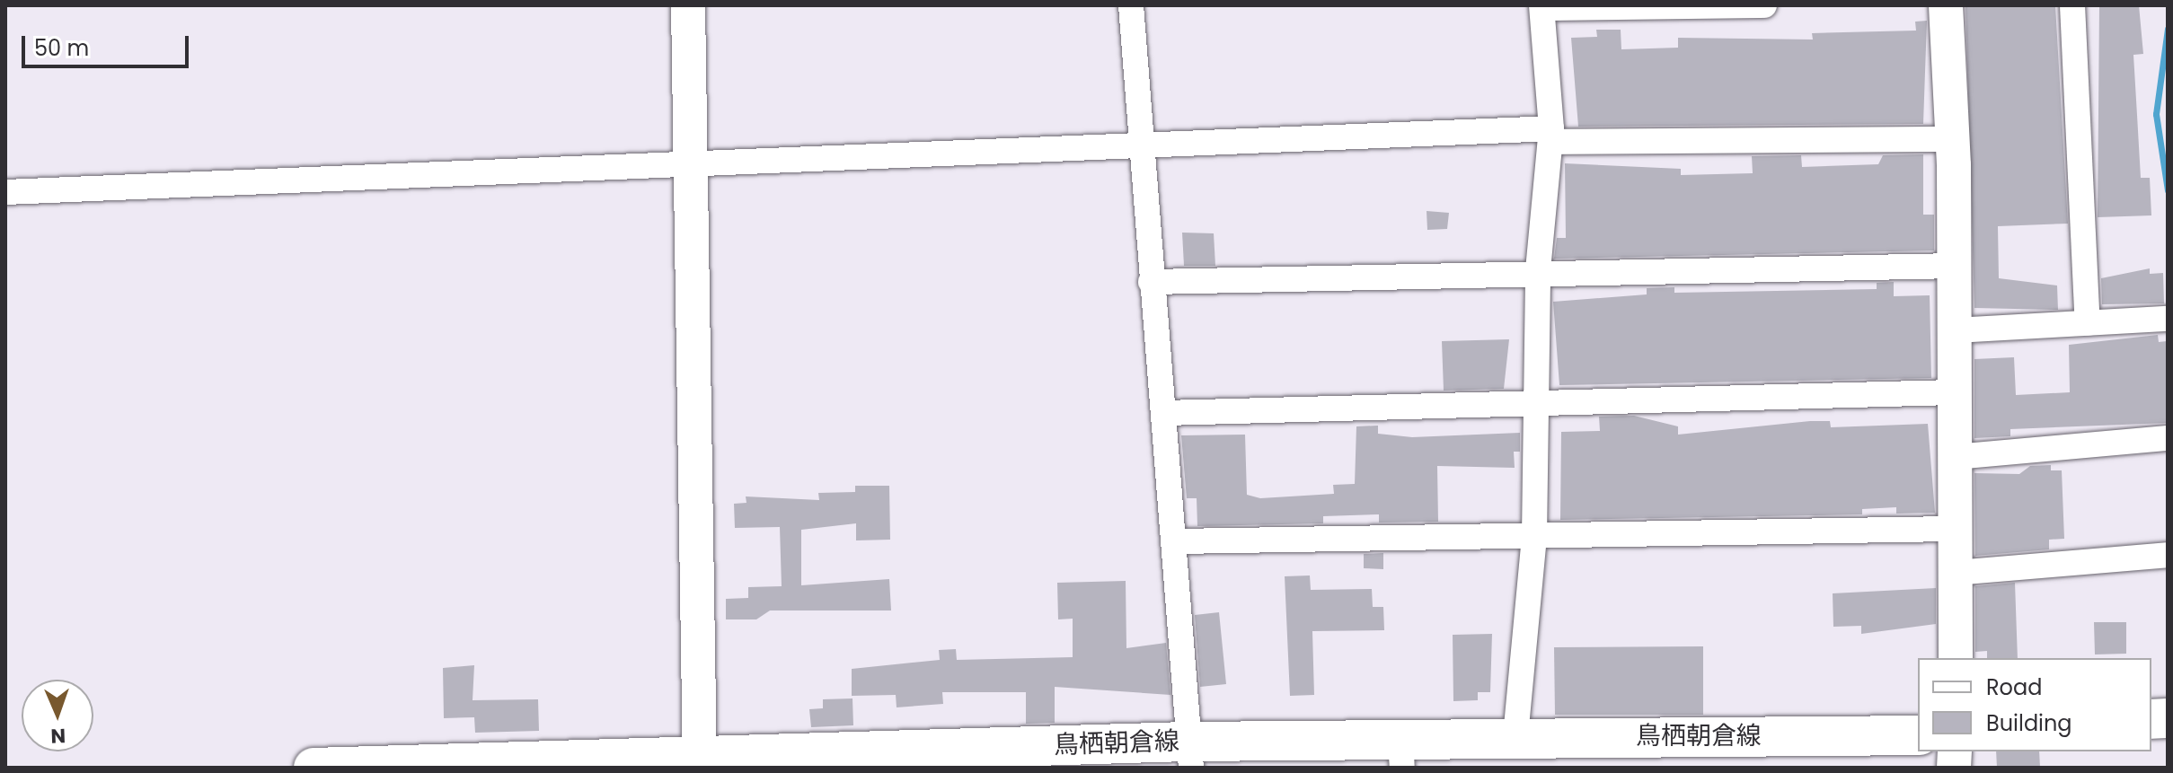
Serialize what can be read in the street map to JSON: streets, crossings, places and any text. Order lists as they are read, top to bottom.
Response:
{
  "streets": {
    "main road": ["鳥栖朝倉線"]
  },
  "legend": ["Road", "Building"],
  "scale_bar": "50 m",
  "north": "bottom"
}
